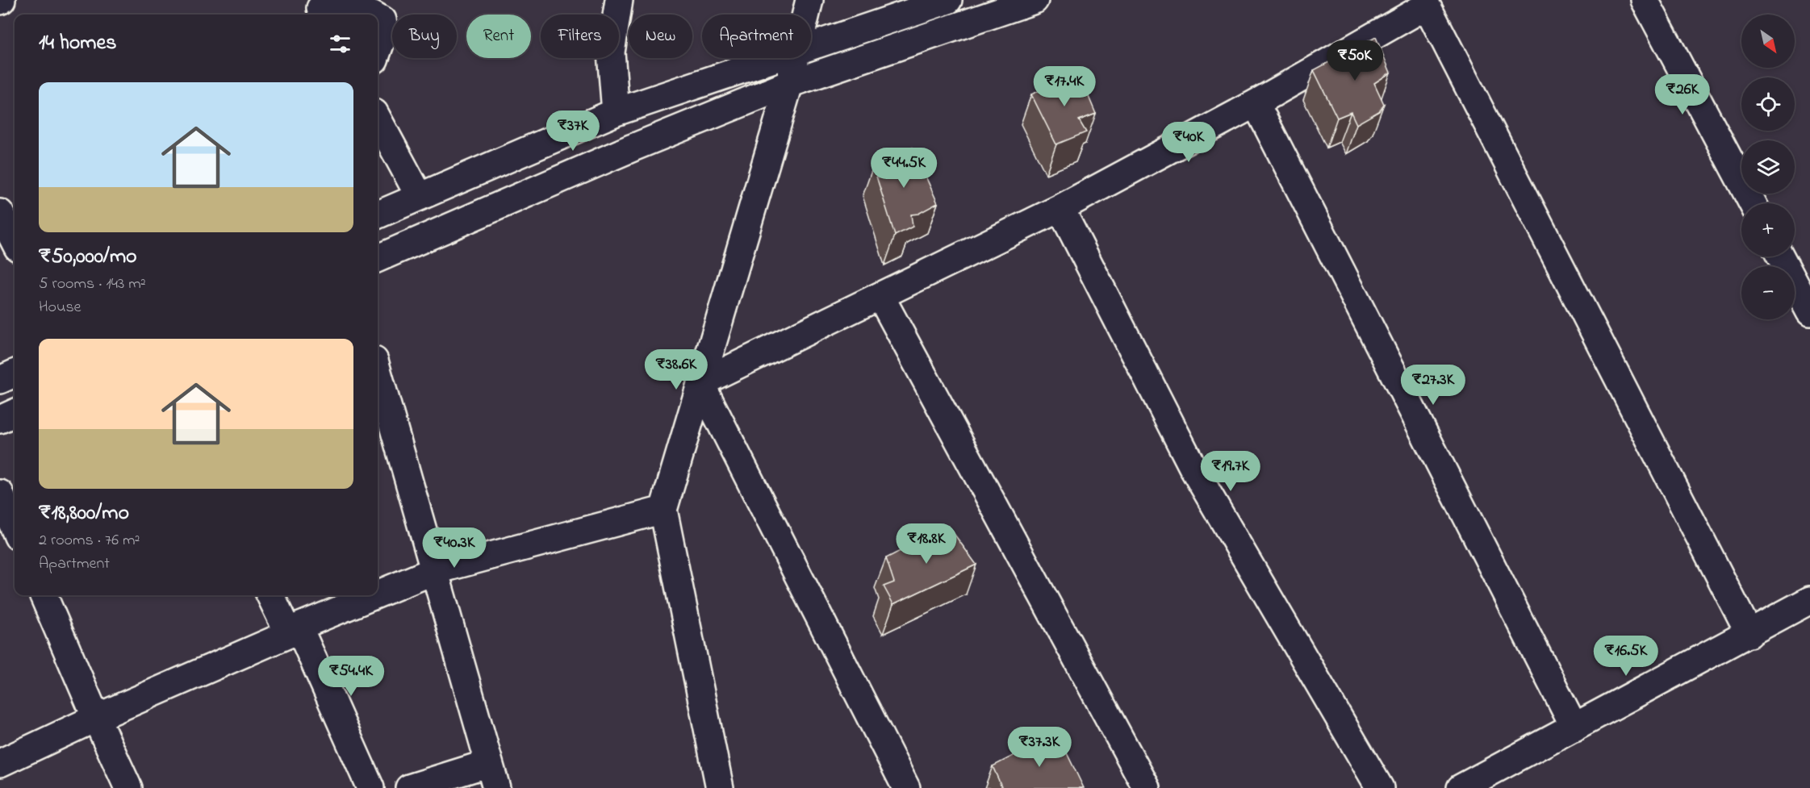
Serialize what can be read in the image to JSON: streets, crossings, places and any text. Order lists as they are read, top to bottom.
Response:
{
  "north": "bottom right",
  "page": {
    "map_buttons": ["+", "−"],
    "chip": [
      "Buy",
      "Rent",
      "Filters",
      "New",
      "Apartment"
    ],
    "heading": "14 homes",
    "price": [
      "₹50K",
      "₹17.4K",
      "₹26K",
      "₹37K",
      "₹40K",
      "₹44.5K",
      "₹38.6K",
      "₹27.3K",
      "₹19.7K",
      "₹18.8K",
      "₹40.3K",
      "₹16.5K",
      "₹54.4K",
      "₹37.3K"
    ],
    "list": [
      {
        "name": "₹50,000/mo",
        "note": "5 rooms · 143 m² · House"
      },
      {
        "name": "₹18,800/mo",
        "note": "2 rooms · 76 m² · Apartment"
      }
    ]
  }
}
